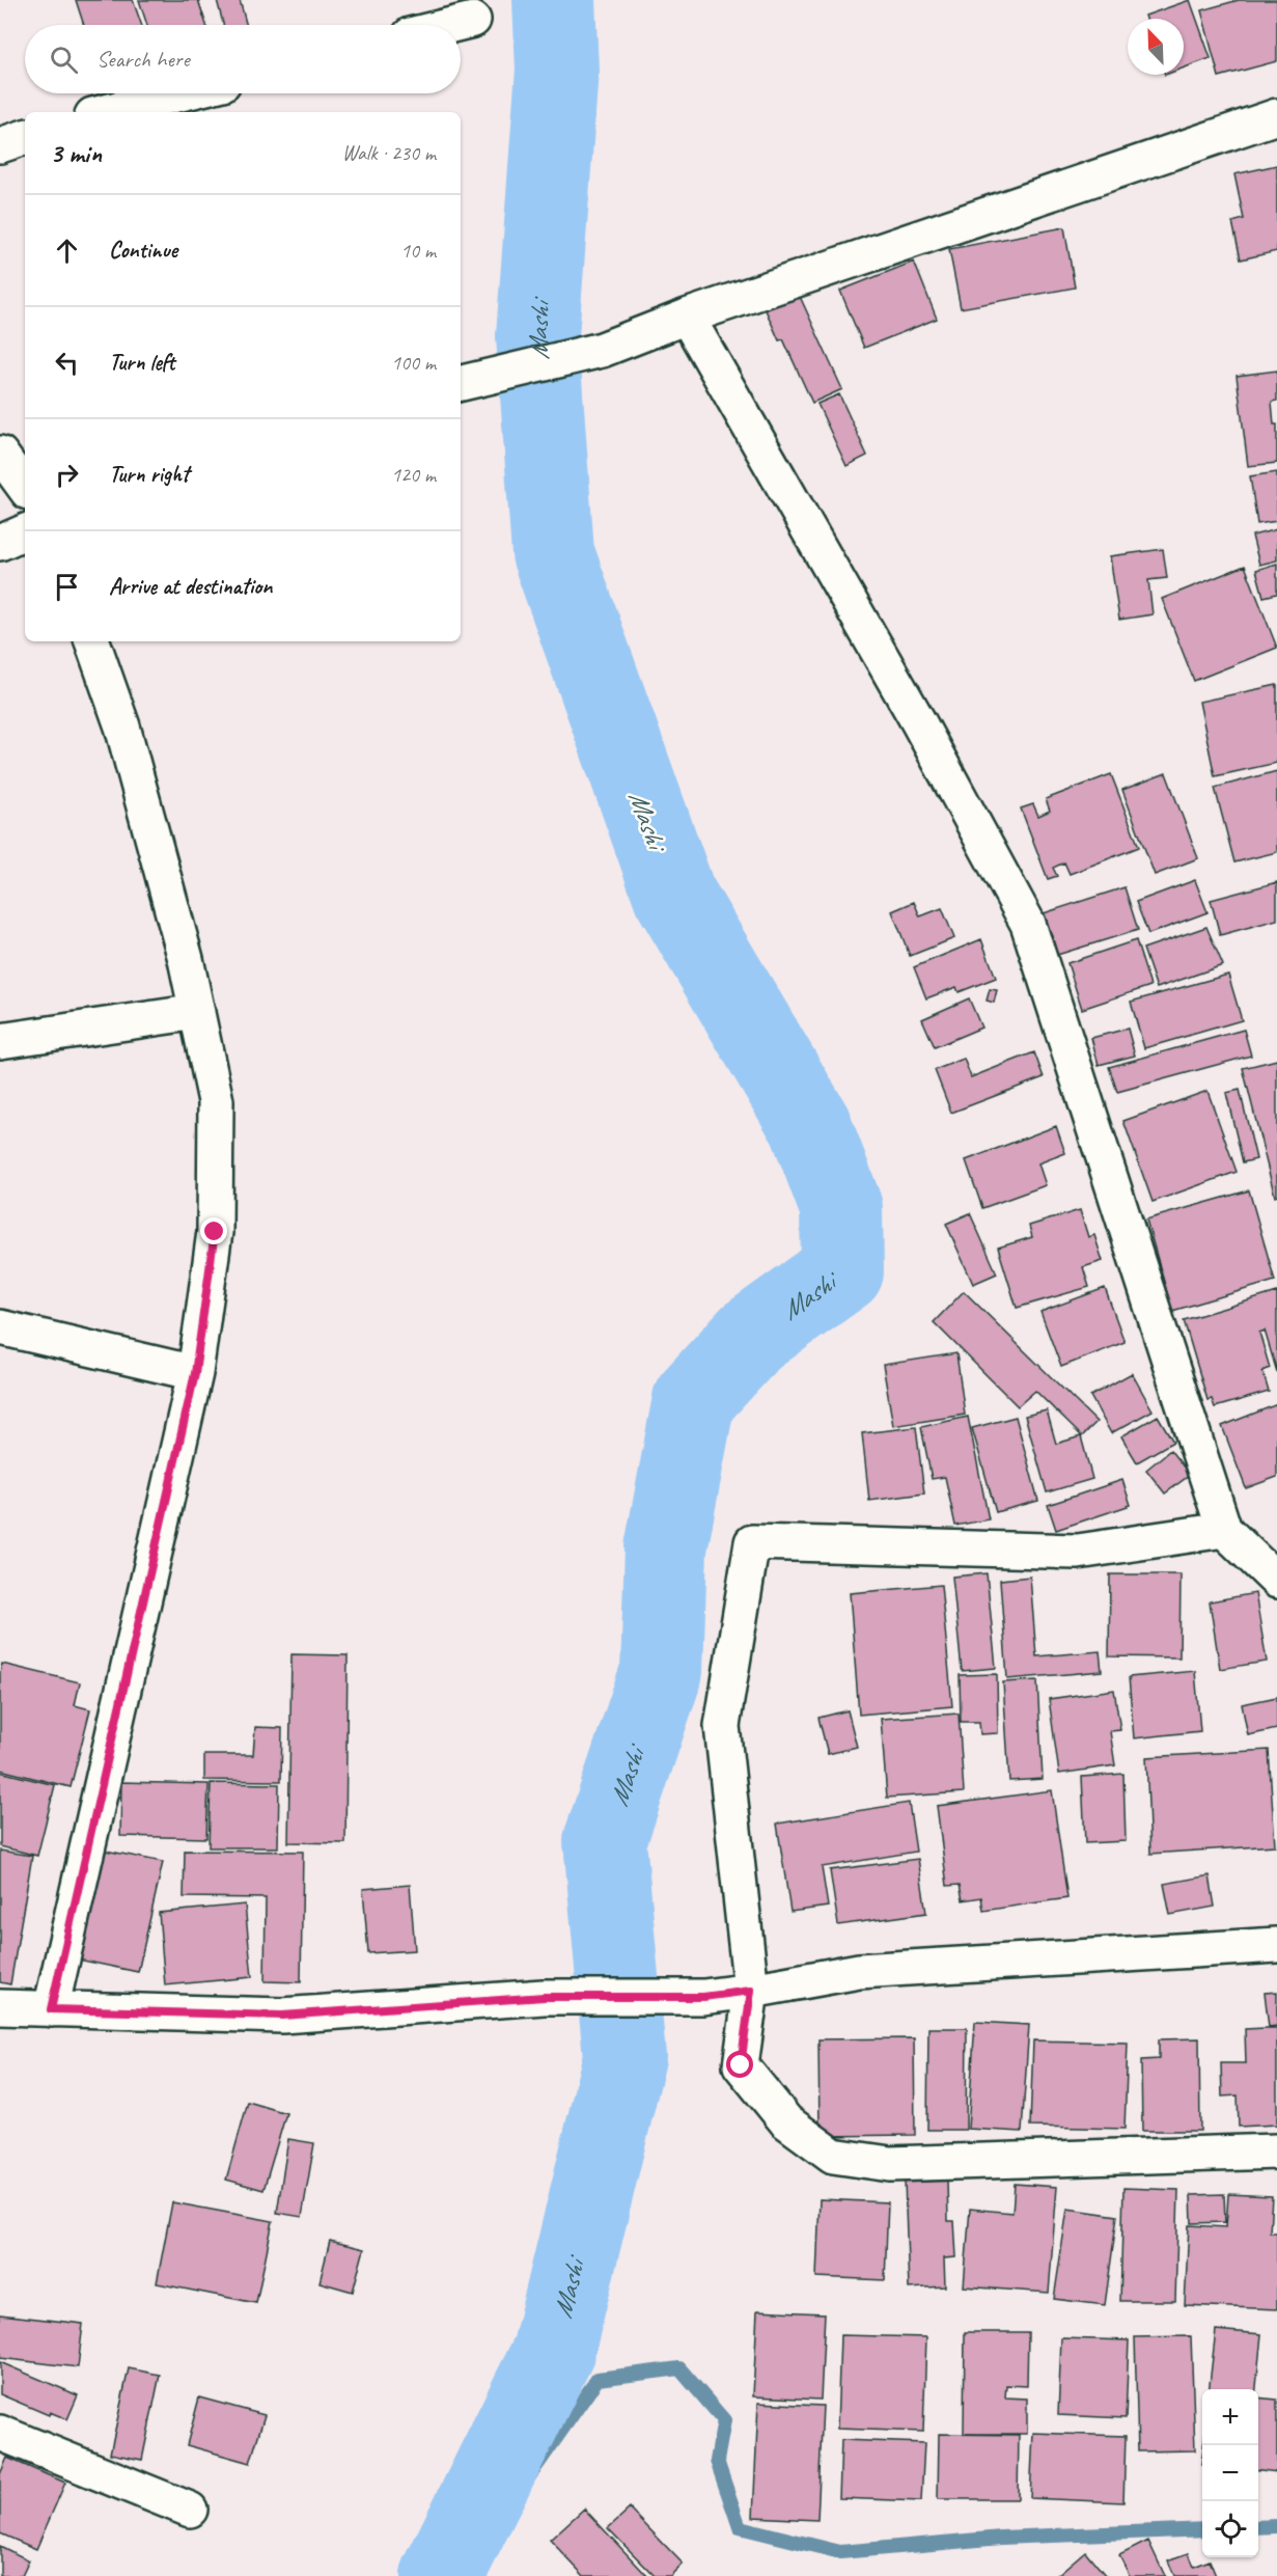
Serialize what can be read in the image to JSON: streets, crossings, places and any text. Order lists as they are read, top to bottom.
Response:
{
  "water": ["Mashi"],
  "north": "top left",
  "page": {
    "search": "Search here",
    "heading": ["3 min", "Walk · 230 m"],
    "list": [
      ["Continue", "10 m"],
      ["Turn left", "100 m"],
      ["Turn right", "120 m"],
      "Arrive at destination"
    ],
    "map_buttons": ["+", "−"]
  }
}
